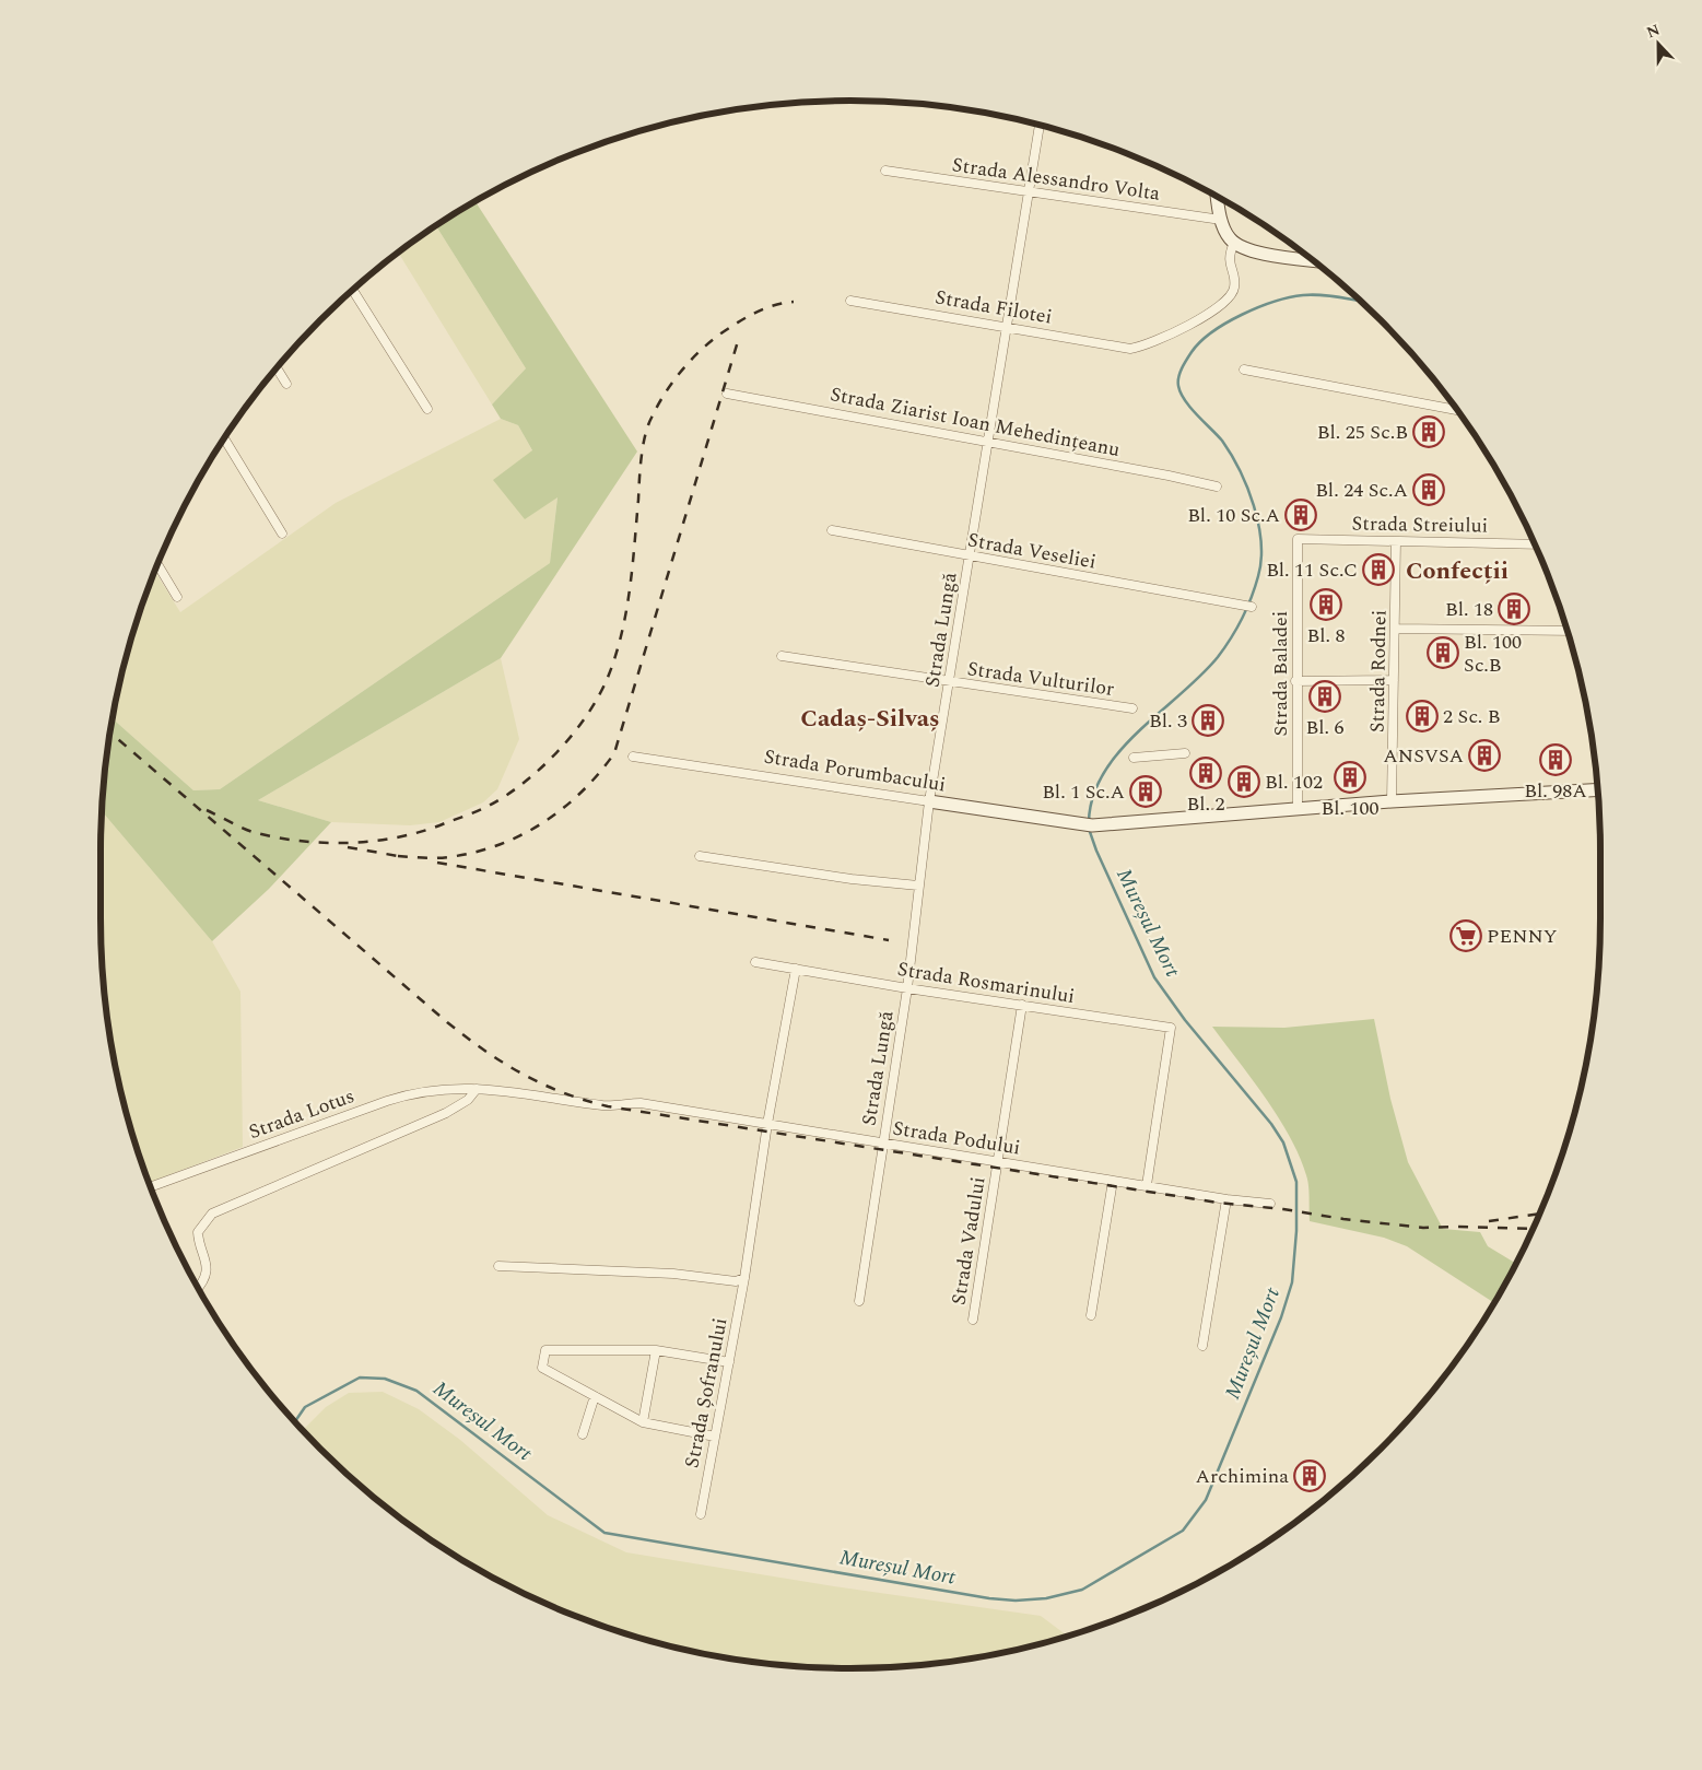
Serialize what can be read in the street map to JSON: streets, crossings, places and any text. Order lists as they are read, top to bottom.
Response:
{
  "streets": {
    "street": [
      "Strada Alessandro Volta",
      "Strada Filotei",
      "Strada Ziarist Ioan Mehedințeanu",
      "Strada Streiului",
      "Strada Veseliei",
      "Strada Lungă",
      "Strada Rodnei",
      "Strada Baladei",
      "Strada Vulturilor",
      "Strada Porumbacului",
      "Strada Rosmarinului",
      "Strada Lotus",
      "Strada Podului",
      "Strada Vadului",
      "Strada Șofranului"
    ]
  },
  "crossings": [
    ["Strada Alessandro Volta", "Strada Lungă"],
    ["Strada Filotei", "Strada Lungă"],
    ["Strada Ziarist Ioan Mehedințeanu", "Strada Lungă"],
    ["Strada Streiului", "Strada Rodnei"],
    ["Strada Streiului", "Strada Baladei"],
    ["Strada Veseliei", "Strada Lungă"],
    ["Strada Lungă", "Strada Vulturilor"],
    ["Strada Lungă", "Strada Porumbacului"],
    ["Strada Lungă", "Strada Rosmarinului"],
    ["Strada Lungă", "Strada Podului"],
    ["Strada Rodnei", "Strada Porumbacului"],
    ["Strada Baladei", "Strada Porumbacului"],
    ["Strada Rosmarinului", "Strada Podului"],
    ["Strada Rosmarinului", "Strada Vadului"],
    ["Strada Lotus", "Strada Podului"],
    ["Strada Podului", "Strada Vadului"]
  ],
  "districts": ["Confecții", "Cadaș-Silvaș"],
  "water": ["Mureșul Mort"],
  "places": {
    "building": [
      "Bl. 25 Sc.B",
      "Bl. 24 Sc.A",
      "Bl. 10 Sc.A",
      "Bl. 11 Sc.C",
      "Bl. 8",
      "Bl. 18",
      "Bl. 100 Sc.B",
      "Bl. 6",
      "2 Sc. B",
      "Bl. 3",
      "ANSVSA",
      "Bl. 98A",
      "Bl. 2",
      "Bl. 100",
      "Bl. 102",
      "Bl. 1 Sc.A",
      "Archimina"
    ],
    "supermarket": ["PENNY"]
  },
  "north": "top"
}
